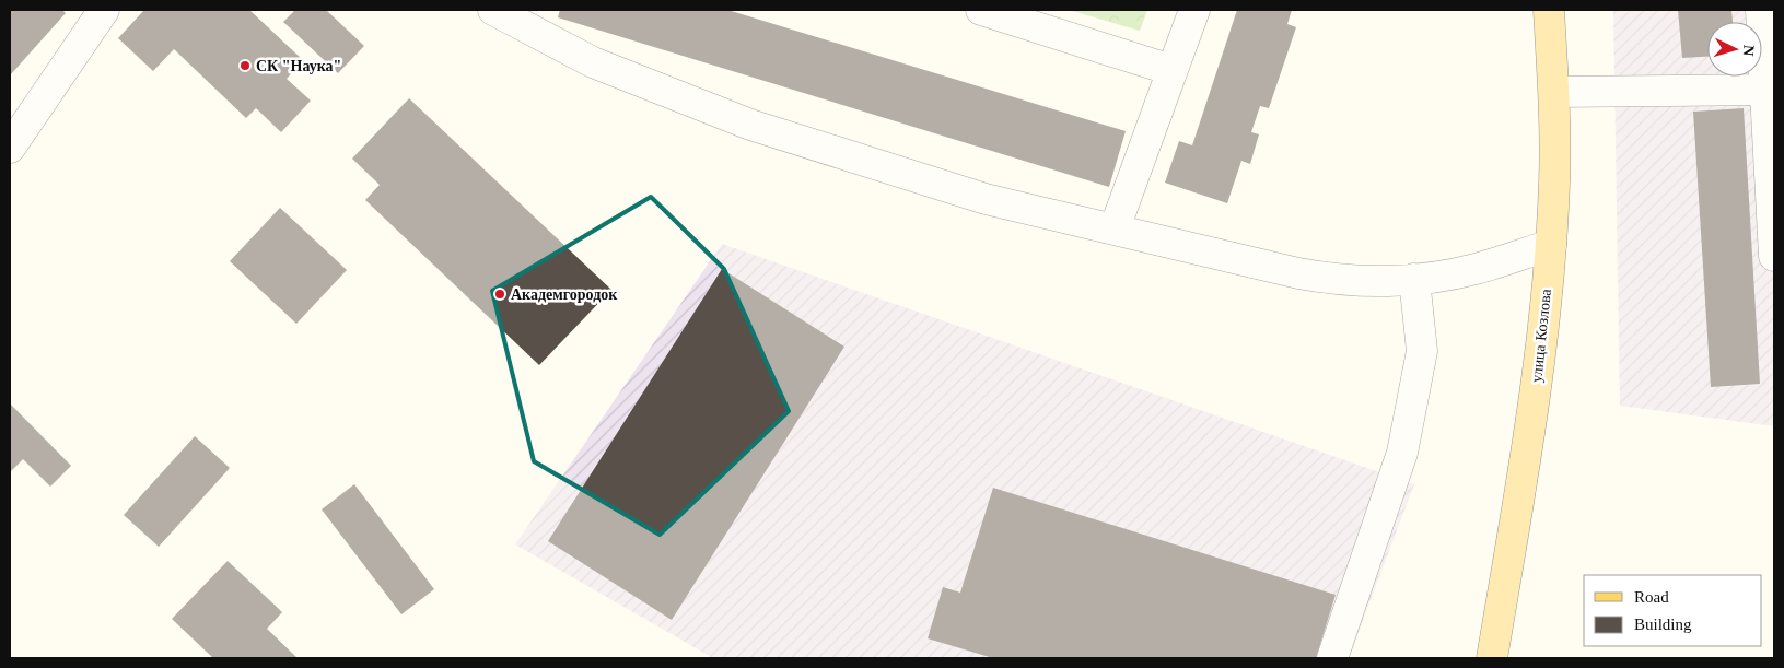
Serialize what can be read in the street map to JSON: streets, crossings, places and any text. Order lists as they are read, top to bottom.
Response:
{
  "streets": {
    "main road": ["улица Козлова"]
  },
  "places": ["СК \"Наука\"", "Академгородок"],
  "legend": ["Road", "Building"],
  "north": "right"
}
